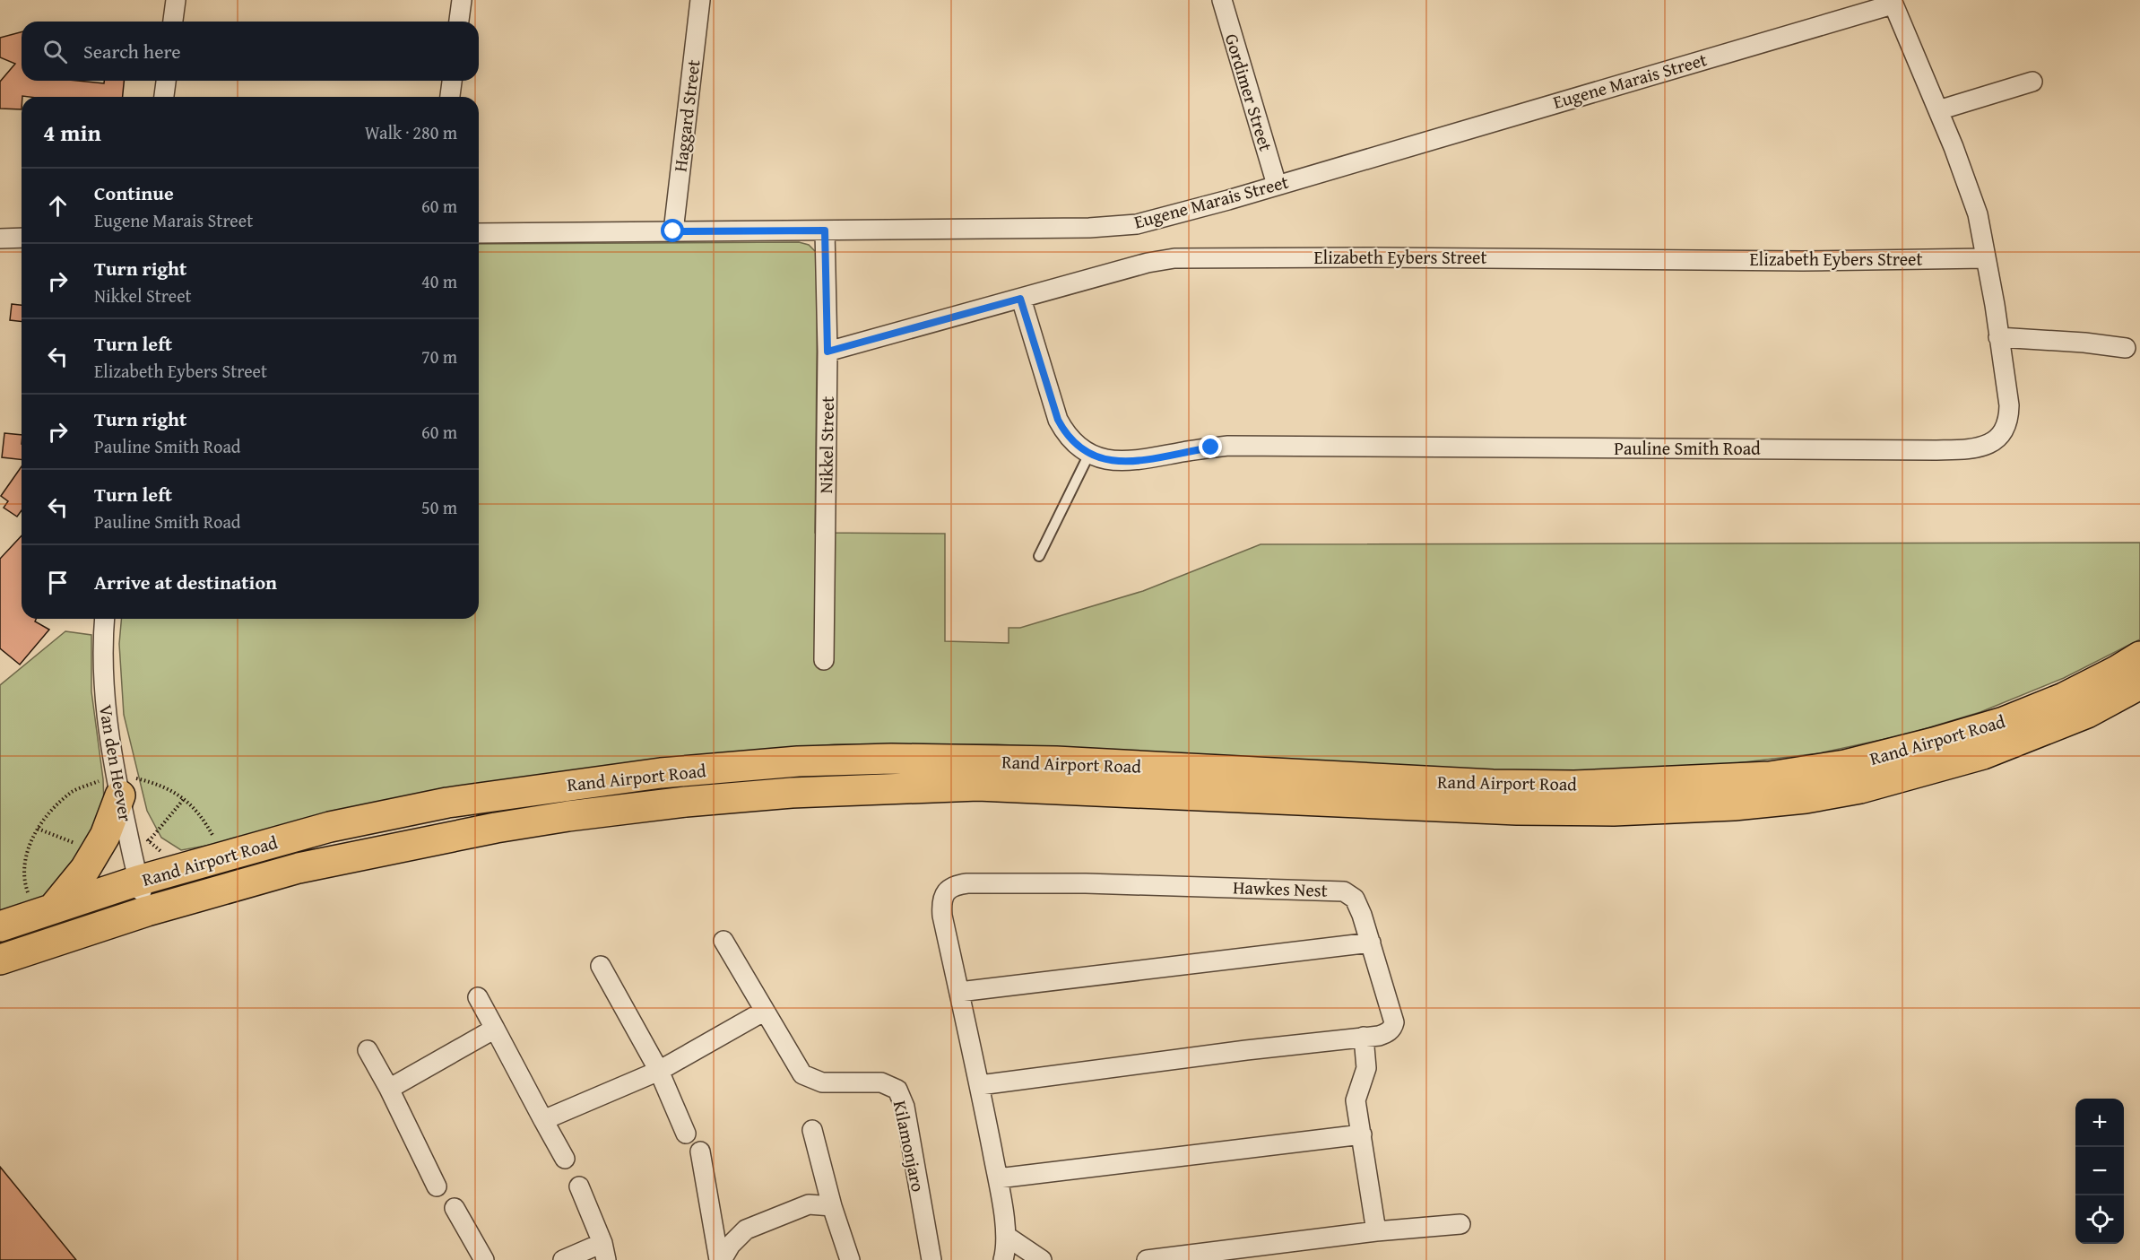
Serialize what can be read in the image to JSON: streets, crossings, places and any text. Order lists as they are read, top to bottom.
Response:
{
  "streets": {
    "main road": ["Rand Airport Road"],
    "street": [
      "Eugene Marais Street",
      "Gordimer Street",
      "Haggard Street",
      "Elizabeth Eybers Street",
      "Nikkel Street",
      "Pauline Smith Road",
      "Van den Heever",
      "Hawkes Nest",
      "Kilamonjaro"
    ]
  },
  "crossings": [
    ["Eugene Marais Street", "Gordimer Street"],
    ["Eugene Marais Street", "Haggard Street"],
    ["Eugene Marais Street", "Nikkel Street"],
    ["Eugene Marais Street", "Pauline Smith Road"],
    ["Elizabeth Eybers Street", "Nikkel Street"],
    ["Elizabeth Eybers Street", "Pauline Smith Road"],
    ["Rand Airport Road", "Van den Heever"]
  ],
  "page": {
    "search": "Search here",
    "heading": ["4 min", "Walk · 280 m"],
    "list": [
      ["Continue", "Eugene Marais Street", "60 m"],
      ["Turn right", "Nikkel Street", "40 m"],
      ["Turn left", "Elizabeth Eybers Street", "70 m"],
      ["Turn right", "Pauline Smith Road", "60 m"],
      ["Turn left", "Pauline Smith Road", "50 m"],
      "Arrive at destination"
    ],
    "map_buttons": ["+", "−"]
  }
}
